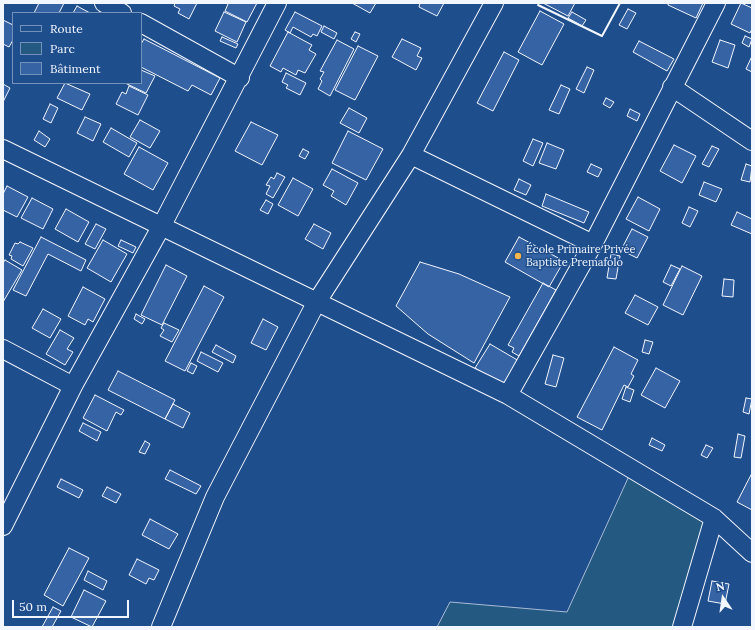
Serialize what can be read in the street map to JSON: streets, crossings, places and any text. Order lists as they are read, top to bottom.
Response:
{
  "places": ["École Primaire Privée Baptiste Premafolo"],
  "legend": ["Route", "Parc", "Bâtiment"],
  "scale_bar": "50 m",
  "north": "top"
}
